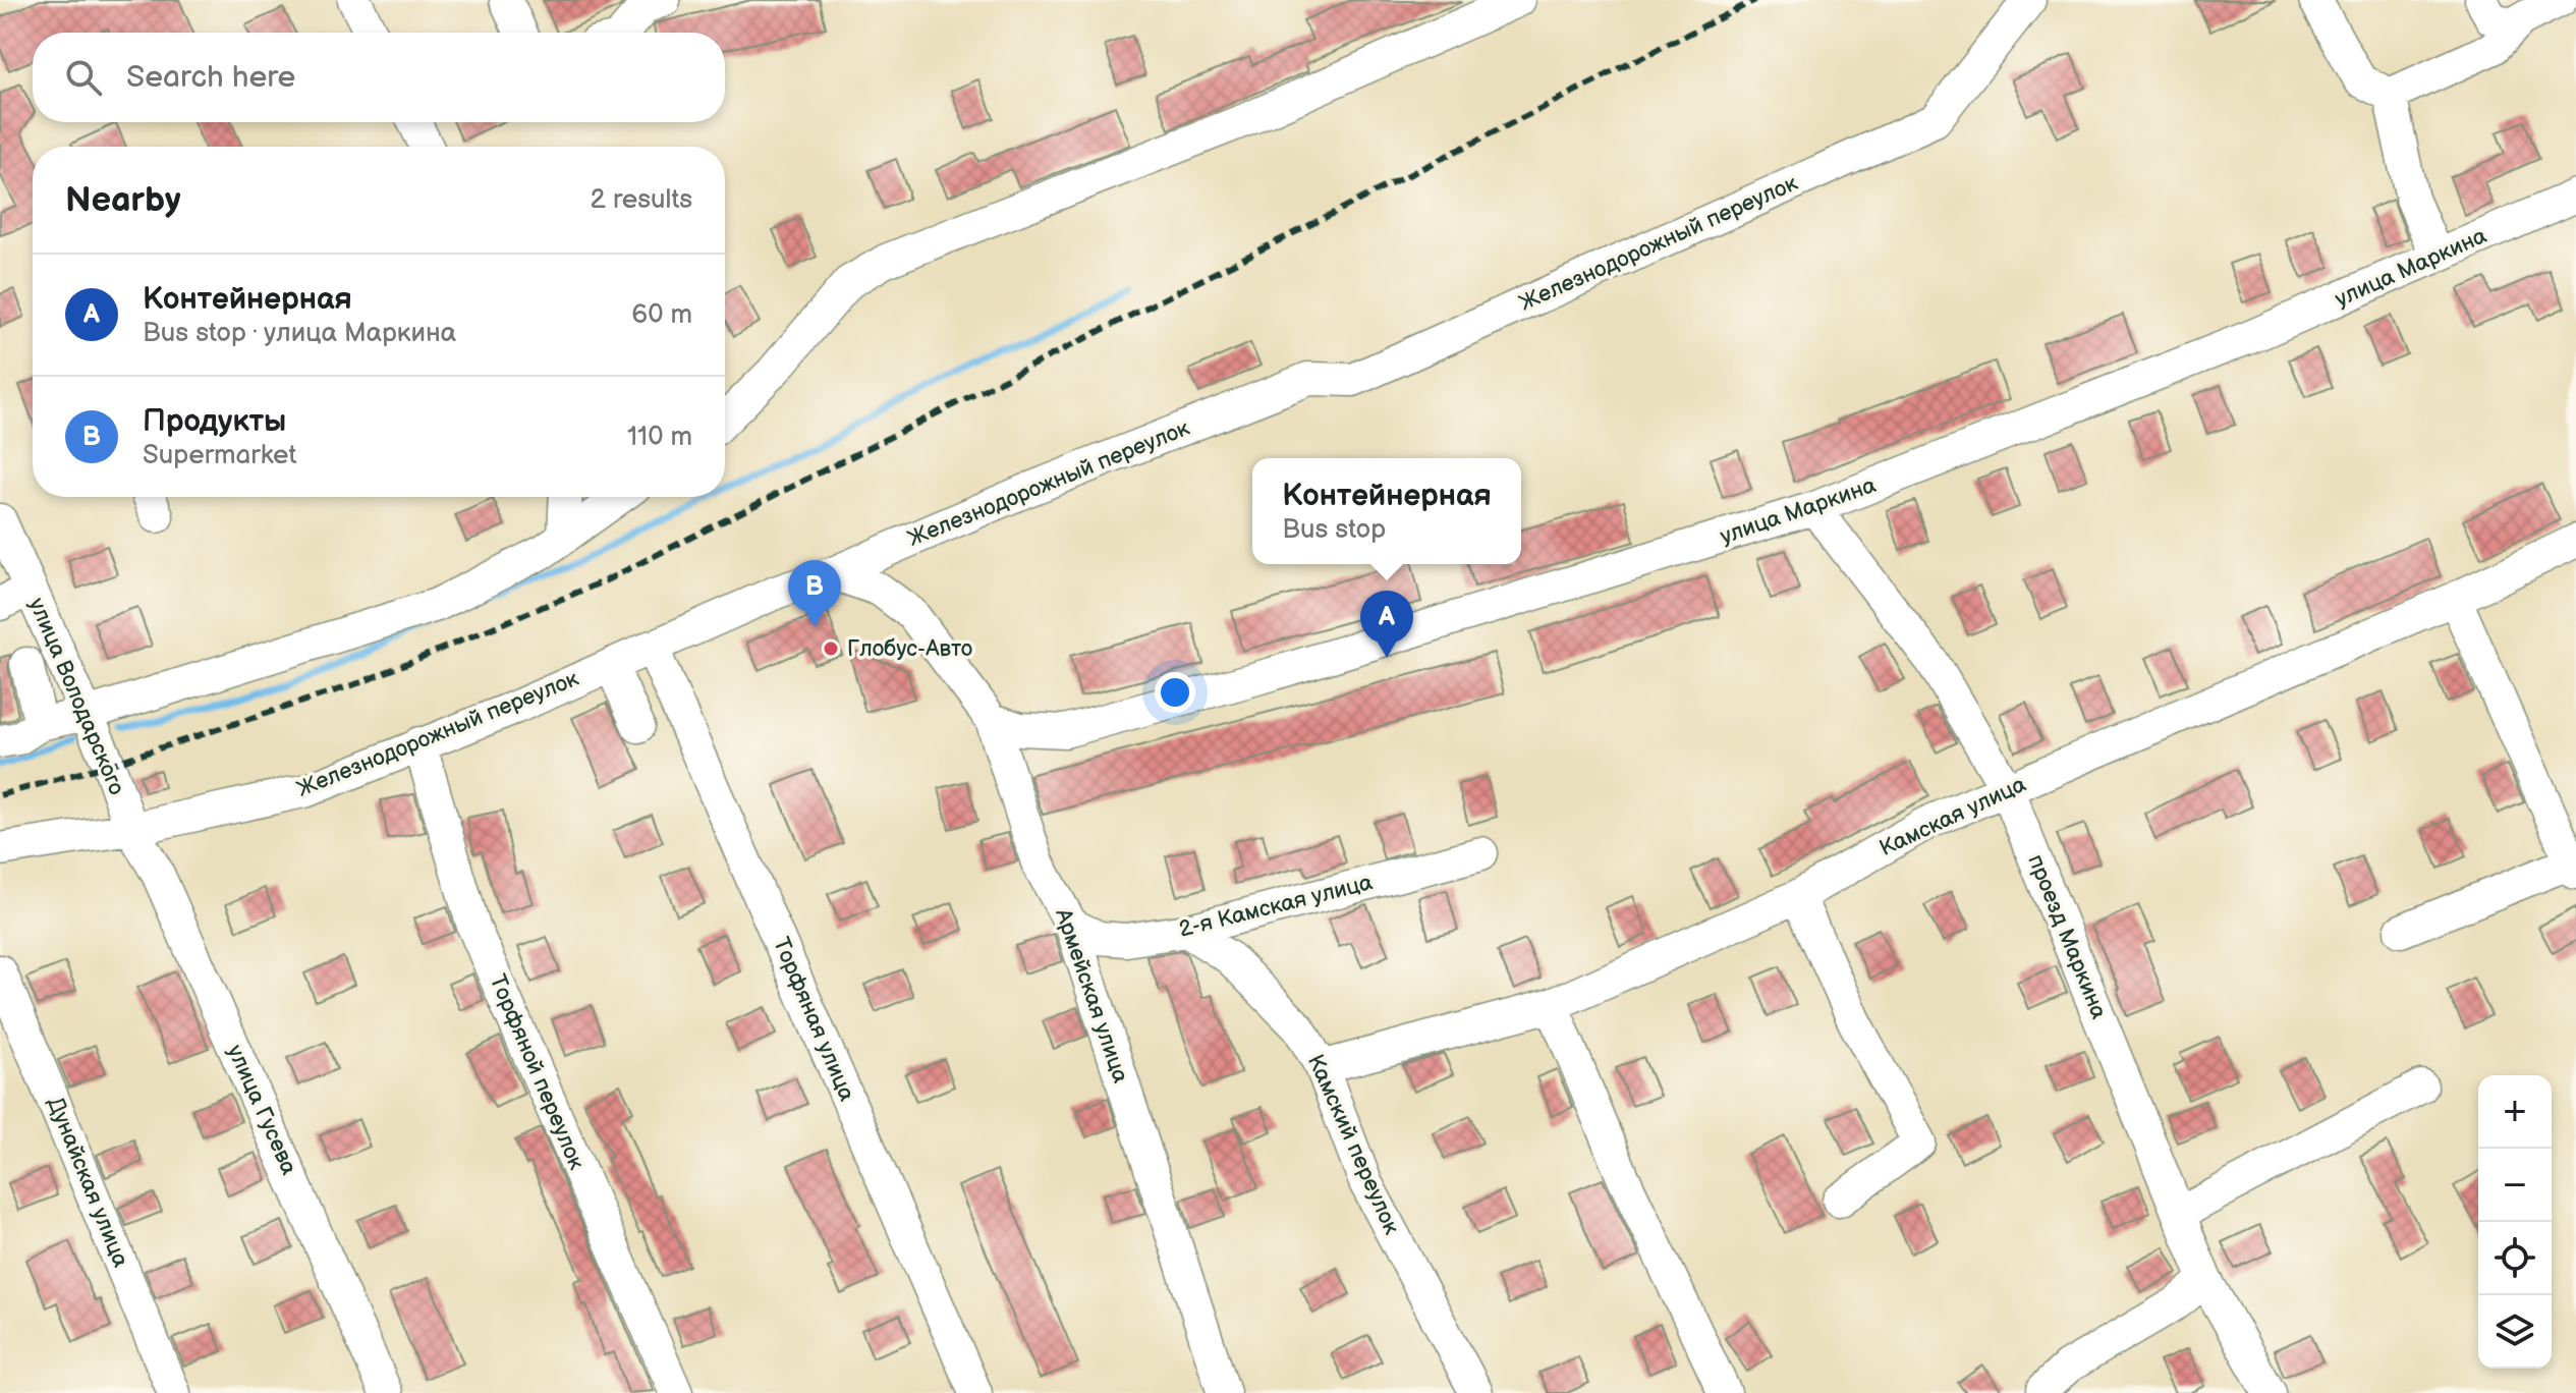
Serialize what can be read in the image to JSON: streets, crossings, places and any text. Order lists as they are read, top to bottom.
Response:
{
  "streets": {
    "street": [
      "Железнодорожный переулок",
      "улица Маркина",
      "улица Володарского",
      "Камская улица",
      "2-я Камская улица",
      "проезд Маркина",
      "Армейская улица",
      "Торфяная улица",
      "Торфяной переулок",
      "улица Гусева",
      "Камский переулок",
      "Дунайская улица"
    ]
  },
  "crossings": [
    ["Железнодорожный переулок", "улица Володарского"],
    ["Железнодорожный переулок", "Армейская улица"],
    ["Железнодорожный переулок", "Торфяная улица"],
    ["Железнодорожный переулок", "Торфяной переулок"],
    ["Железнодорожный переулок", "улица Гусева"],
    ["улица Маркина", "проезд Маркина"],
    ["улица Маркина", "Армейская улица"],
    ["улица Володарского", "улица Гусева"],
    ["Камская улица", "проезд Маркина"],
    ["Камская улица", "Камский переулок"],
    ["2-я Камская улица", "Армейская улица"],
    ["2-я Камская улица", "Камский переулок"]
  ],
  "places": ["Глобус-Авто"],
  "page": {
    "search": "Search here",
    "heading": ["Nearby", "2 results"],
    "list": [
      {
        "mark": "A",
        "name": "Контейнерная",
        "note": "Bus stop · улица Маркина",
        "value": "60 m"
      },
      {
        "mark": "B",
        "name": "Продукты",
        "note": "Supermarket",
        "value": "110 m"
      }
    ],
    "popup": ["Контейнерная", "Bus stop"],
    "pins": ["B", "A"],
    "map_buttons": ["+", "−"]
  }
}
